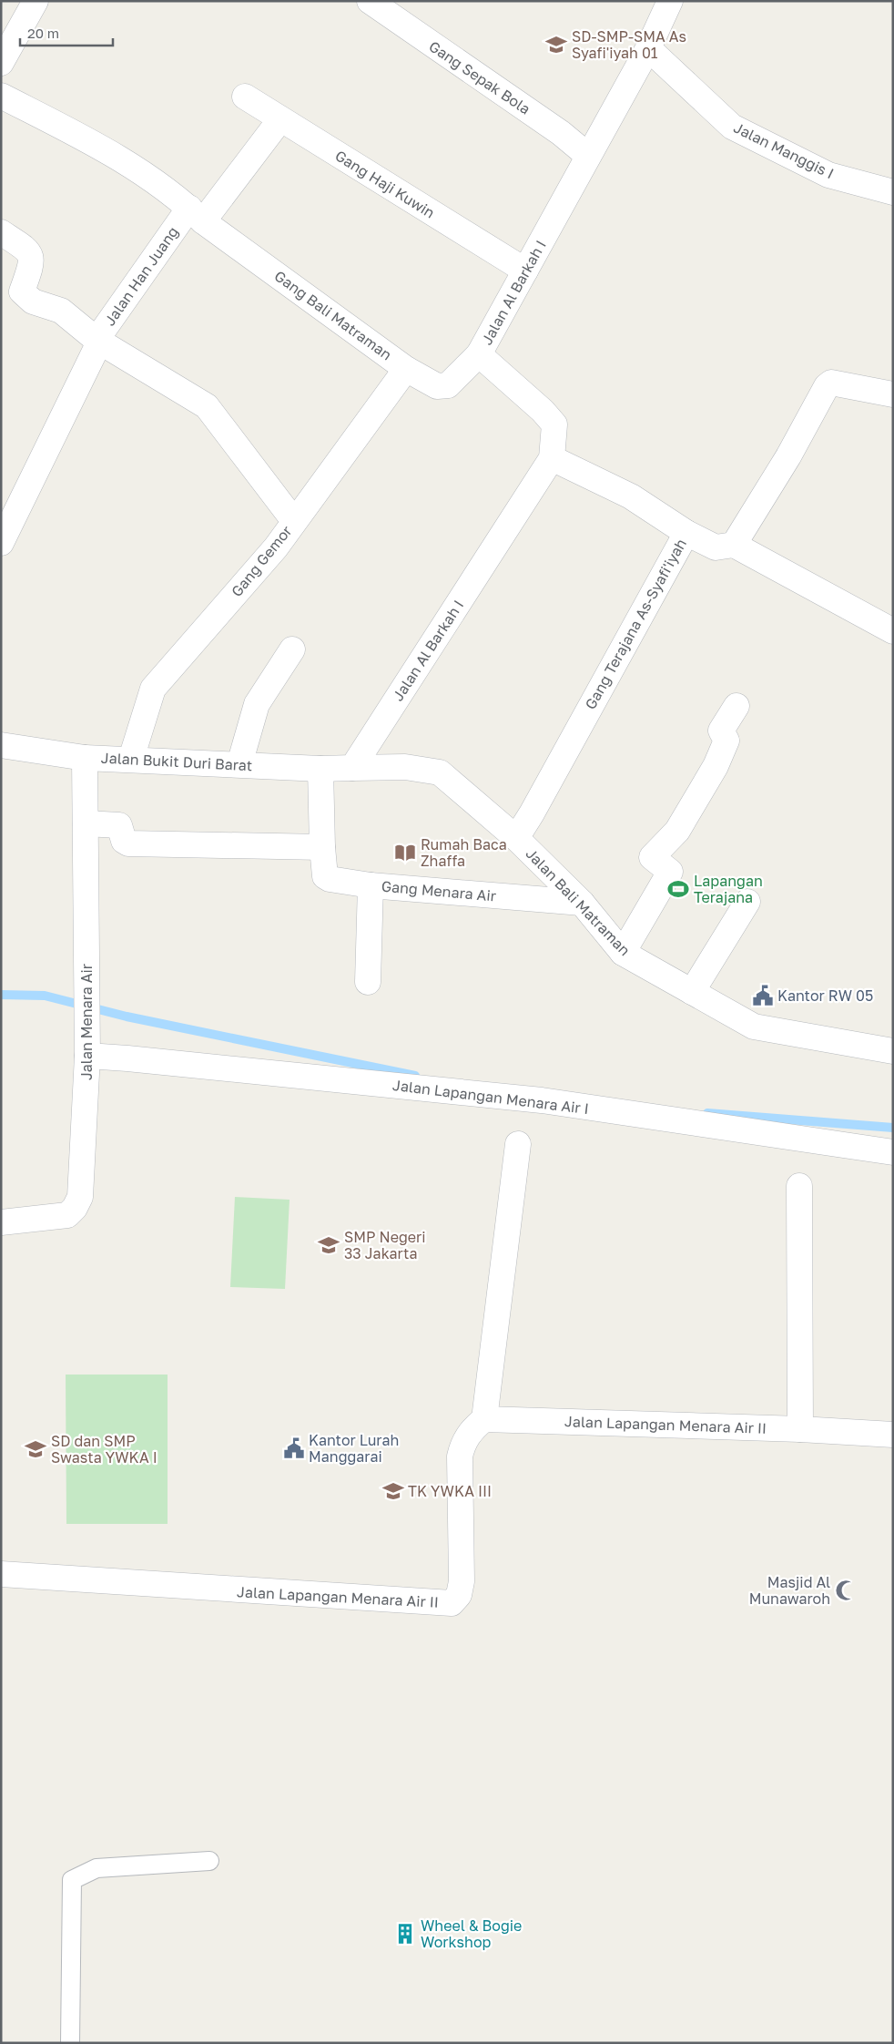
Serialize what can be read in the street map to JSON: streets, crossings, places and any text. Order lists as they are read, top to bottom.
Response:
{
  "streets": {
    "street": [
      "Gang Sepak Bola",
      "Jalan Manggis I",
      "Gang Haji Kuwin",
      "Jalan Han Juang",
      "Jalan Al Barkah I",
      "Gang Bali Matraman",
      "Gang Gemor",
      "Gang Terajana As-Syafi'iyah",
      "Jalan Bukit Duri Barat",
      "Gang Menara Air",
      "Jalan Bali Matraman",
      "Jalan Menara Air",
      "Jalan Lapangan Menara Air I",
      "Jalan Lapangan Menara Air II"
    ]
  },
  "crossings": [
    ["Gang Sepak Bola", "Jalan Al Barkah I"],
    ["Jalan Manggis I", "Jalan Al Barkah I"],
    ["Gang Haji Kuwin", "Jalan Han Juang"],
    ["Gang Haji Kuwin", "Jalan Al Barkah I"],
    ["Jalan Han Juang", "Gang Bali Matraman"],
    ["Jalan Al Barkah I", "Gang Bali Matraman"],
    ["Jalan Al Barkah I", "Jalan Bukit Duri Barat"],
    ["Jalan Al Barkah I", "Jalan Bali Matraman"],
    ["Gang Bali Matraman", "Gang Gemor"],
    ["Gang Gemor", "Jalan Bukit Duri Barat"],
    ["Gang Terajana As-Syafi'iyah", "Jalan Bali Matraman"],
    ["Jalan Bukit Duri Barat", "Gang Menara Air"],
    ["Jalan Bukit Duri Barat", "Jalan Bali Matraman"],
    ["Jalan Bukit Duri Barat", "Jalan Menara Air"],
    ["Gang Menara Air", "Jalan Bali Matraman"],
    ["Jalan Menara Air", "Jalan Lapangan Menara Air I"]
  ],
  "places": {
    "school or university": [
      "SD-SMP-SMA As Syafi'iyah 01",
      "SMP Negeri 33 Jakarta",
      "SD dan SMP Swasta YWKA I",
      "TK YWKA III"
    ],
    "library": ["Rumah Baca Zhaffa"],
    "sports": ["Lapangan Terajana"],
    "public building": ["Kantor RW 05", "Kantor Lurah Manggarai"],
    "mosque": ["Masjid Al Munawaroh"],
    "building": ["Wheel & Bogie Workshop"]
  },
  "scale_bar": "20 m"
}
